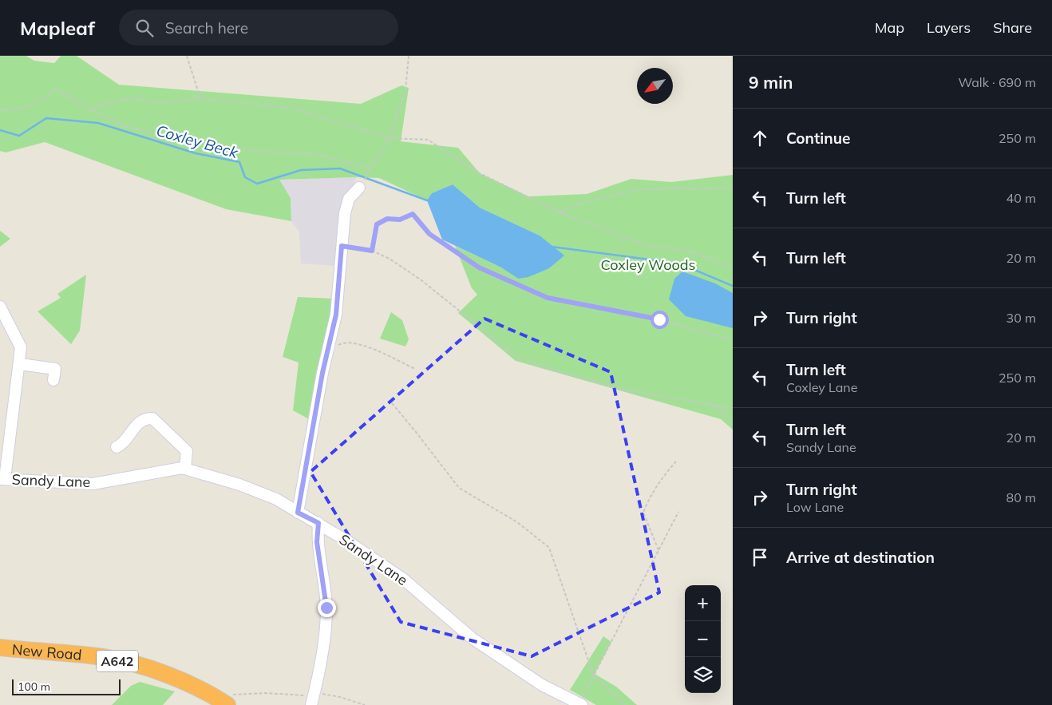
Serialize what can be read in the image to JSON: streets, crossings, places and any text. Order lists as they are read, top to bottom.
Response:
{
  "streets": {
    "highway": ["New Road", "A642"],
    "street": ["Sandy Lane"]
  },
  "water": ["Coxley Beck"],
  "parks": ["Coxley Woods"],
  "scale_bar": "100 m",
  "north": "bottom left",
  "page": {
    "header": "Mapleaf",
    "search": "Search here",
    "nav": ["Map", "Layers", "Share"],
    "heading": ["9 min", "Walk · 690 m"],
    "list": [
      ["Continue", "250 m"],
      ["Turn left", "40 m"],
      ["Turn left", "20 m"],
      ["Turn right", "30 m"],
      ["Turn left", "Coxley Lane", "250 m"],
      ["Turn left", "Sandy Lane", "20 m"],
      ["Turn right", "Low Lane", "80 m"],
      "Arrive at destination"
    ],
    "map_buttons": ["+", "−"],
    "scale": "100 m"
  }
}
